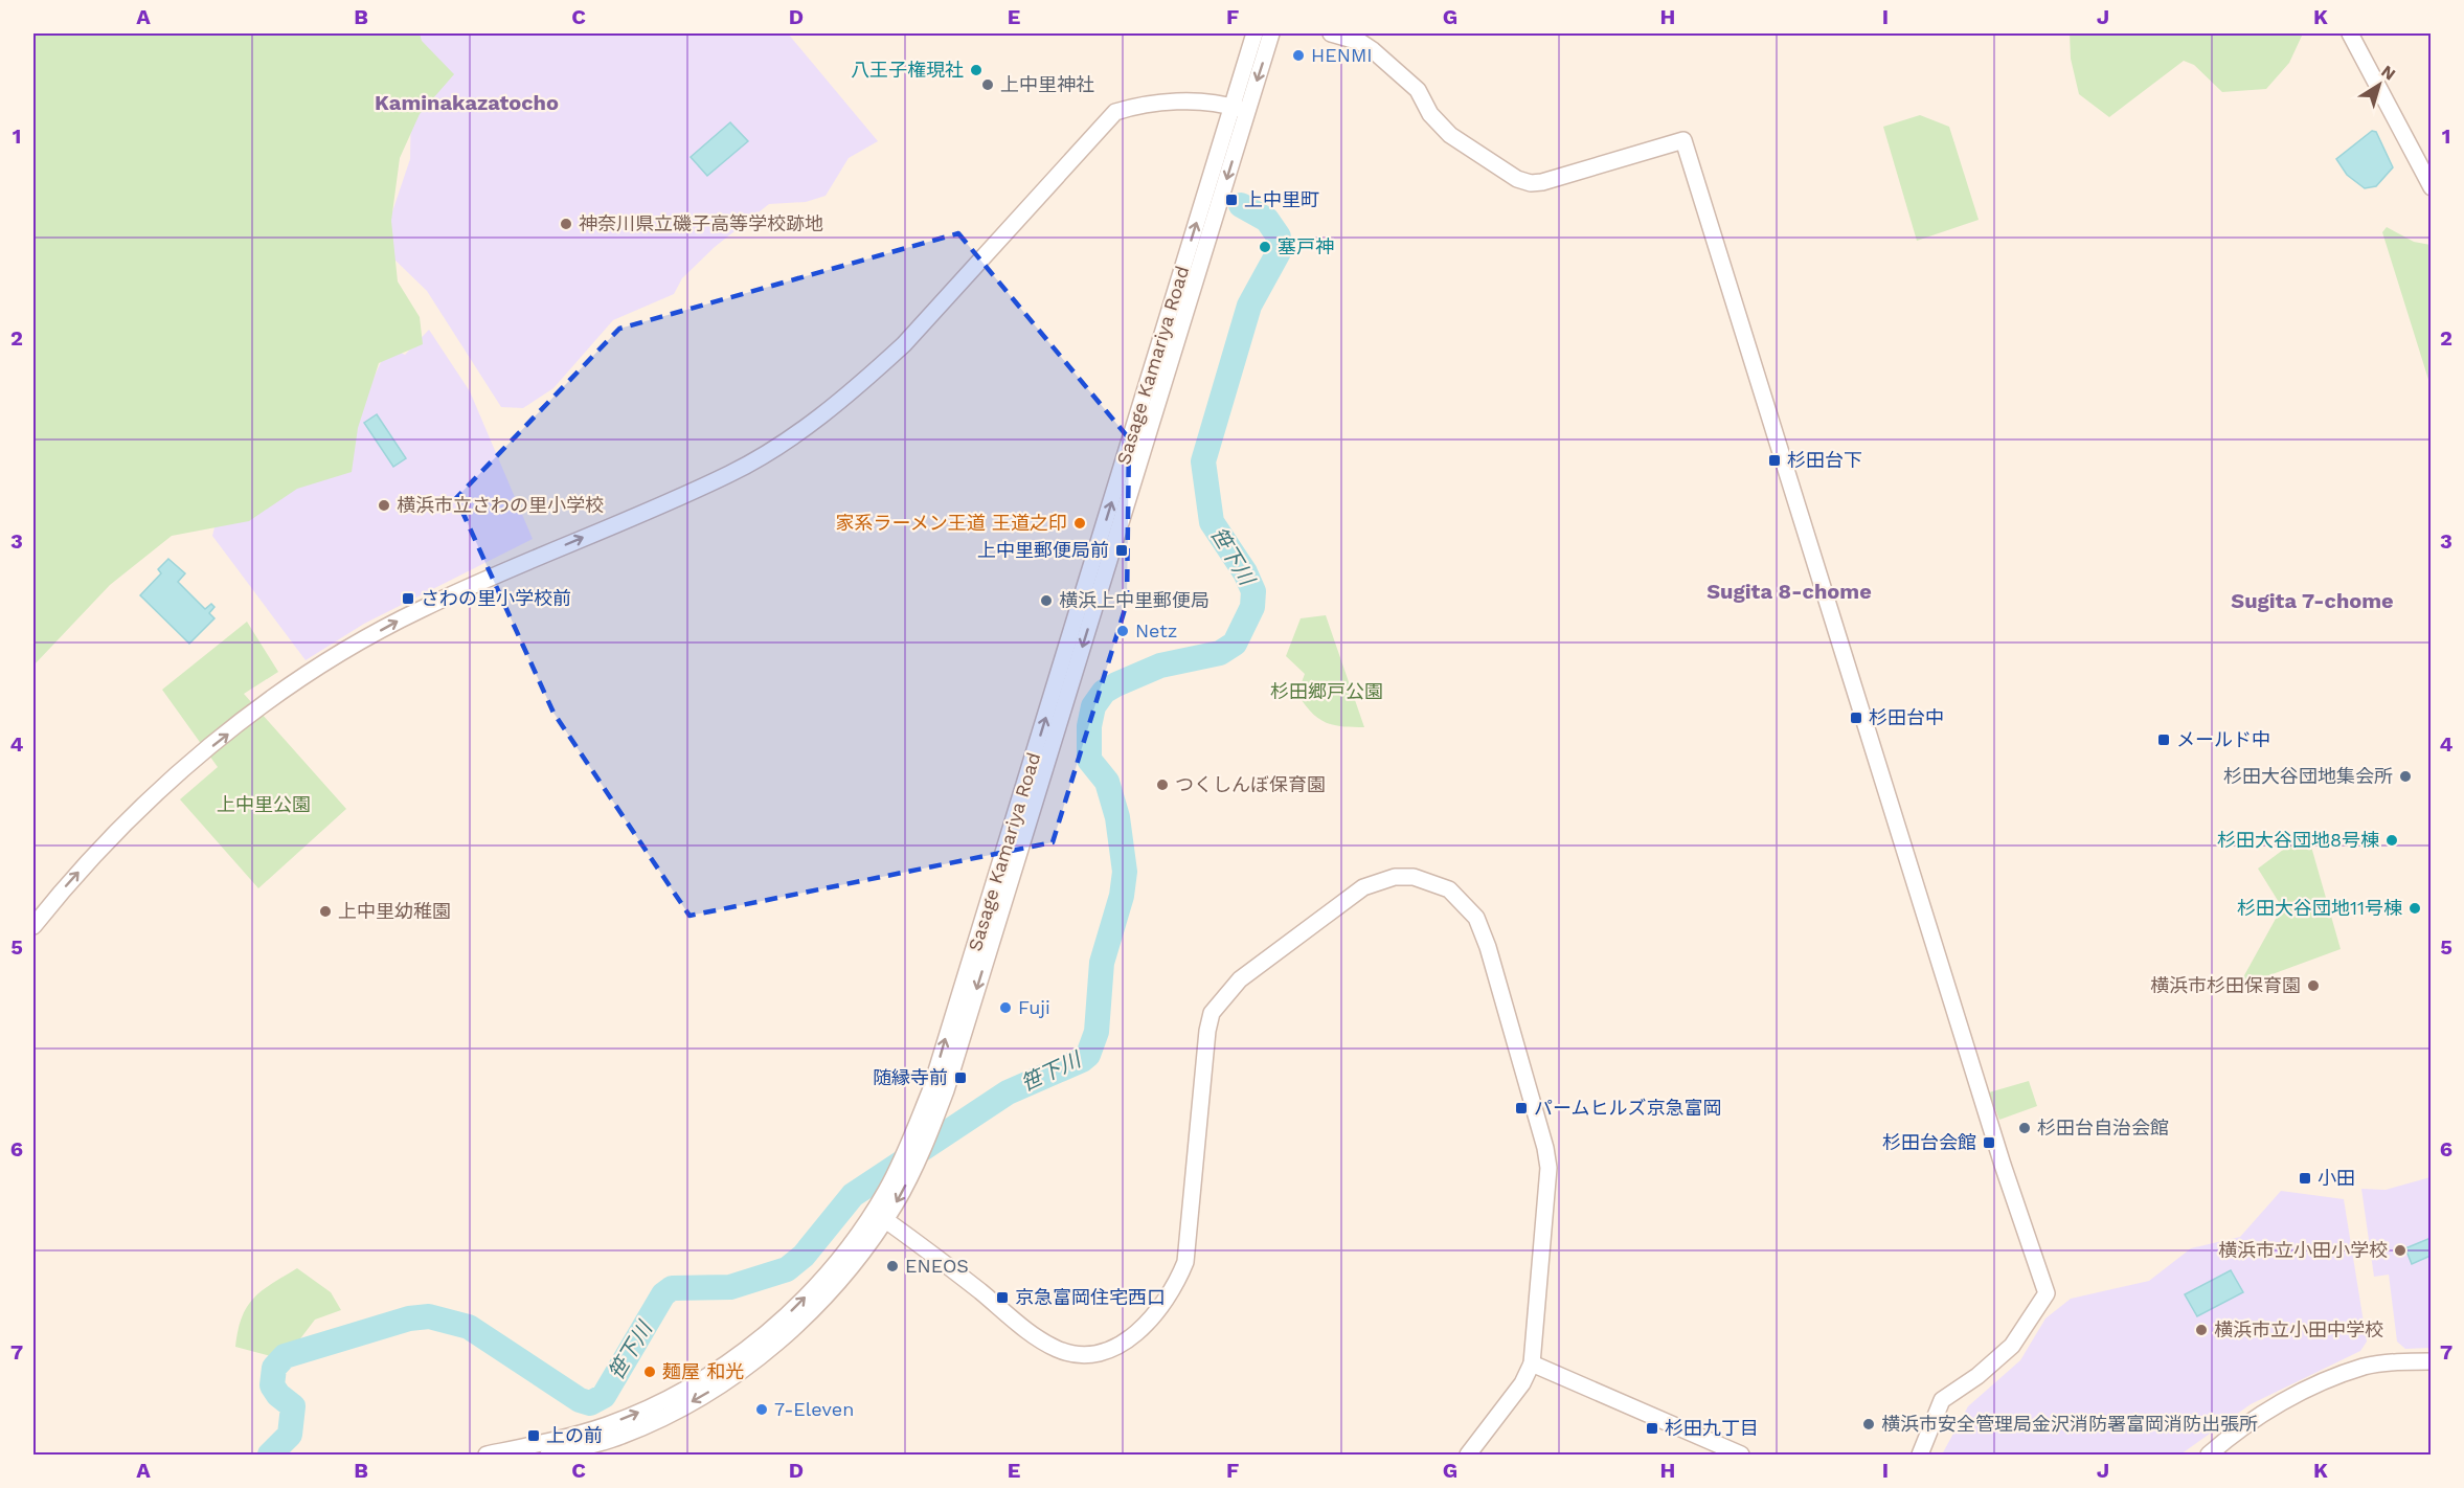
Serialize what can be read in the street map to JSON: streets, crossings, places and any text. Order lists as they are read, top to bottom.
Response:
{
  "streets": {
    "street": ["Sasage Kamariya Road"]
  },
  "districts": ["Kaminakazatocho", "Sugita 8-chome", "Sugita 7-chome"],
  "water": ["笹下川"],
  "parks": ["杉田郷戸公園", "上中里公園"],
  "places": {
    "other": [
      "HENMI",
      "八王子権現社",
      "上中里神社",
      "神奈川県立磯子高等学校跡地",
      "塞戸神",
      "横浜市立さわの里小学校",
      "家系ラーメン王道 王道之印",
      "横浜上中里郵便局",
      "Netz",
      "杉田大谷団地集会所",
      "つくしんぼ保育園",
      "杉田大谷団地8号棟",
      "杉田大谷団地11号棟",
      "上中里幼稚園",
      "横浜市杉田保育園",
      "Fuji",
      "杉田台自治会館",
      "横浜市立小田小学校",
      "ENEOS",
      "横浜市立小田中学校",
      "麺屋 和光",
      "7-Eleven",
      "横浜市安全管理局金沢消防署富岡消防出張所"
    ],
    "transit": [
      "上中里町",
      "杉田台下",
      "上中里郵便局前",
      "さわの里小学校前",
      "杉田台中",
      "メールド中",
      "随縁寺前",
      "パームヒルズ京急富岡",
      "杉田台会館",
      "小田",
      "京急富岡住宅西口",
      "杉田九丁目",
      "上の前"
    ]
  },
  "north": "top right",
  "grid": {
    "columns": [
      "A",
      "B",
      "C",
      "D",
      "E",
      "F",
      "G",
      "H",
      "I",
      "J",
      "K"
    ],
    "rows": [
      "1",
      "2",
      "3",
      "4",
      "5",
      "6",
      "7"
    ]
  }
}
